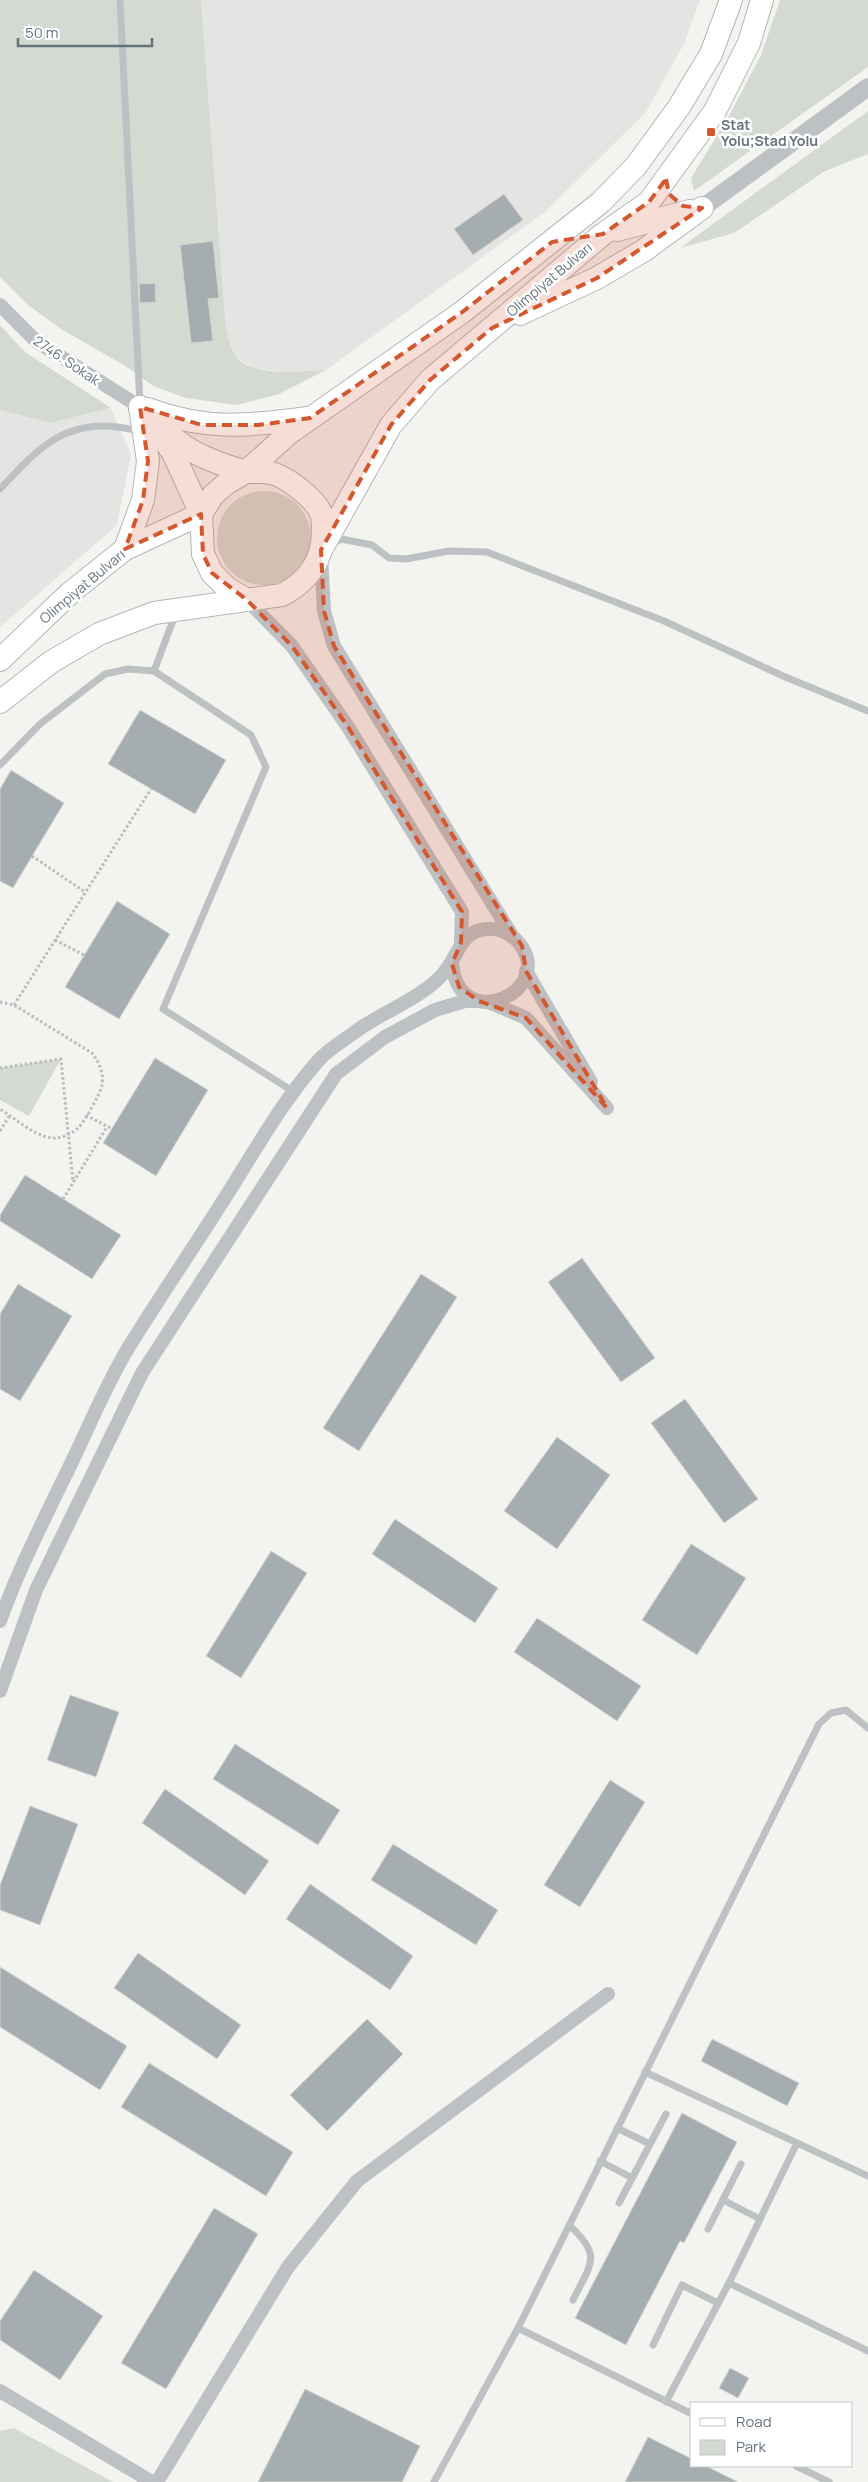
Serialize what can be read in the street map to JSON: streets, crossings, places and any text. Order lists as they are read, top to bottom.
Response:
{
  "streets": {
    "main road": ["Olimpiyat Bulvarı"],
    "street": ["2746. Sokak"]
  },
  "places": {
    "transit": ["Stat Yolu;Stad Yolu"]
  },
  "legend": ["Road", "Park"],
  "scale_bar": "50 m"
}
